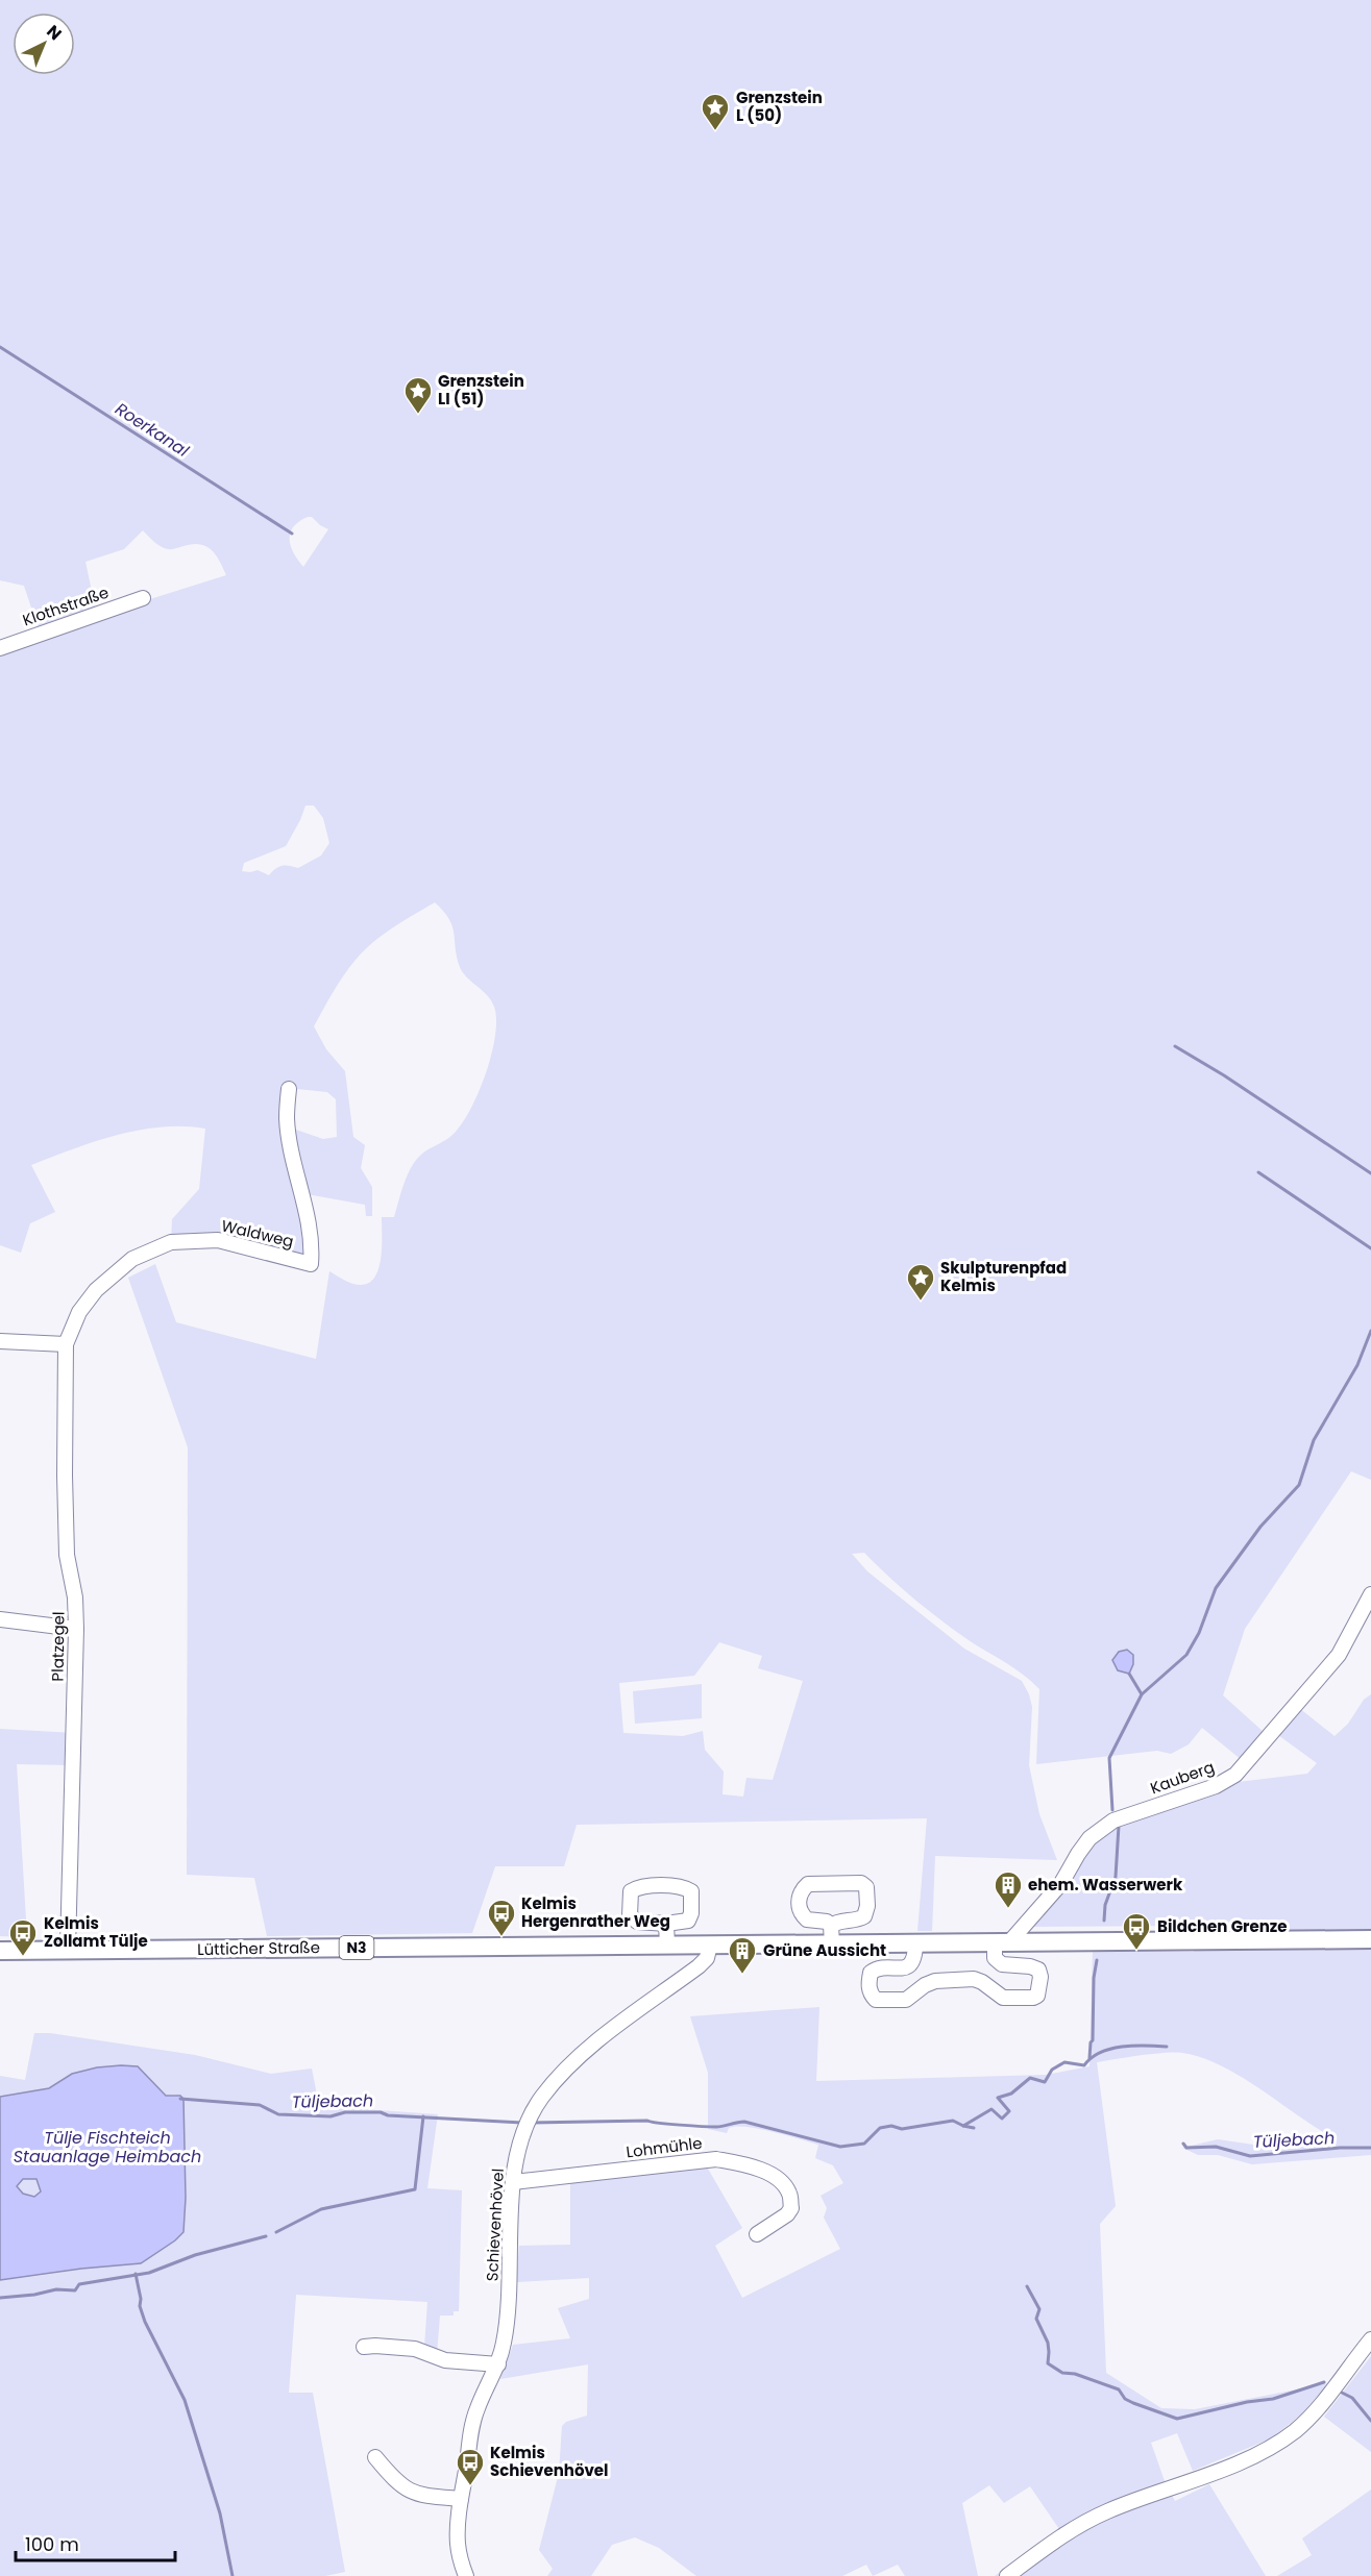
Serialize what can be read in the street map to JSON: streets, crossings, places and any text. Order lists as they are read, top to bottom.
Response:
{
  "streets": {
    "main road": ["N3", "Lütticher Straße"],
    "street": [
      "Klothstraße",
      "Waldweg",
      "Platzegel",
      "Kauberg",
      "Lohmühle",
      "Schievenhövel"
    ]
  },
  "crossings": [
    ["Waldweg", "Platzegel"],
    ["Platzegel", "Lütticher Straße"],
    ["Kauberg", "Lütticher Straße"],
    ["Lütticher Straße", "Schievenhövel"],
    ["Lohmühle", "Schievenhövel"]
  ],
  "water": ["Roerkanal", "Tüljebach", "Tülje Fischteich Stauanlage Heimbach"],
  "places": {
    "place": ["Grenzstein L (50)", "Grenzstein LI (51)", "Skulpturenpfad Kelmis"],
    "building": ["ehem. Wasserwerk", "Grüne Aussicht"],
    "bus stop": [
      "Kelmis Hergenrather Weg",
      "Bildchen Grenze",
      "Kelmis Zollamt Tülje",
      "Kelmis Schievenhövel"
    ]
  },
  "scale_bar": "100 m",
  "north": "top right"
}
